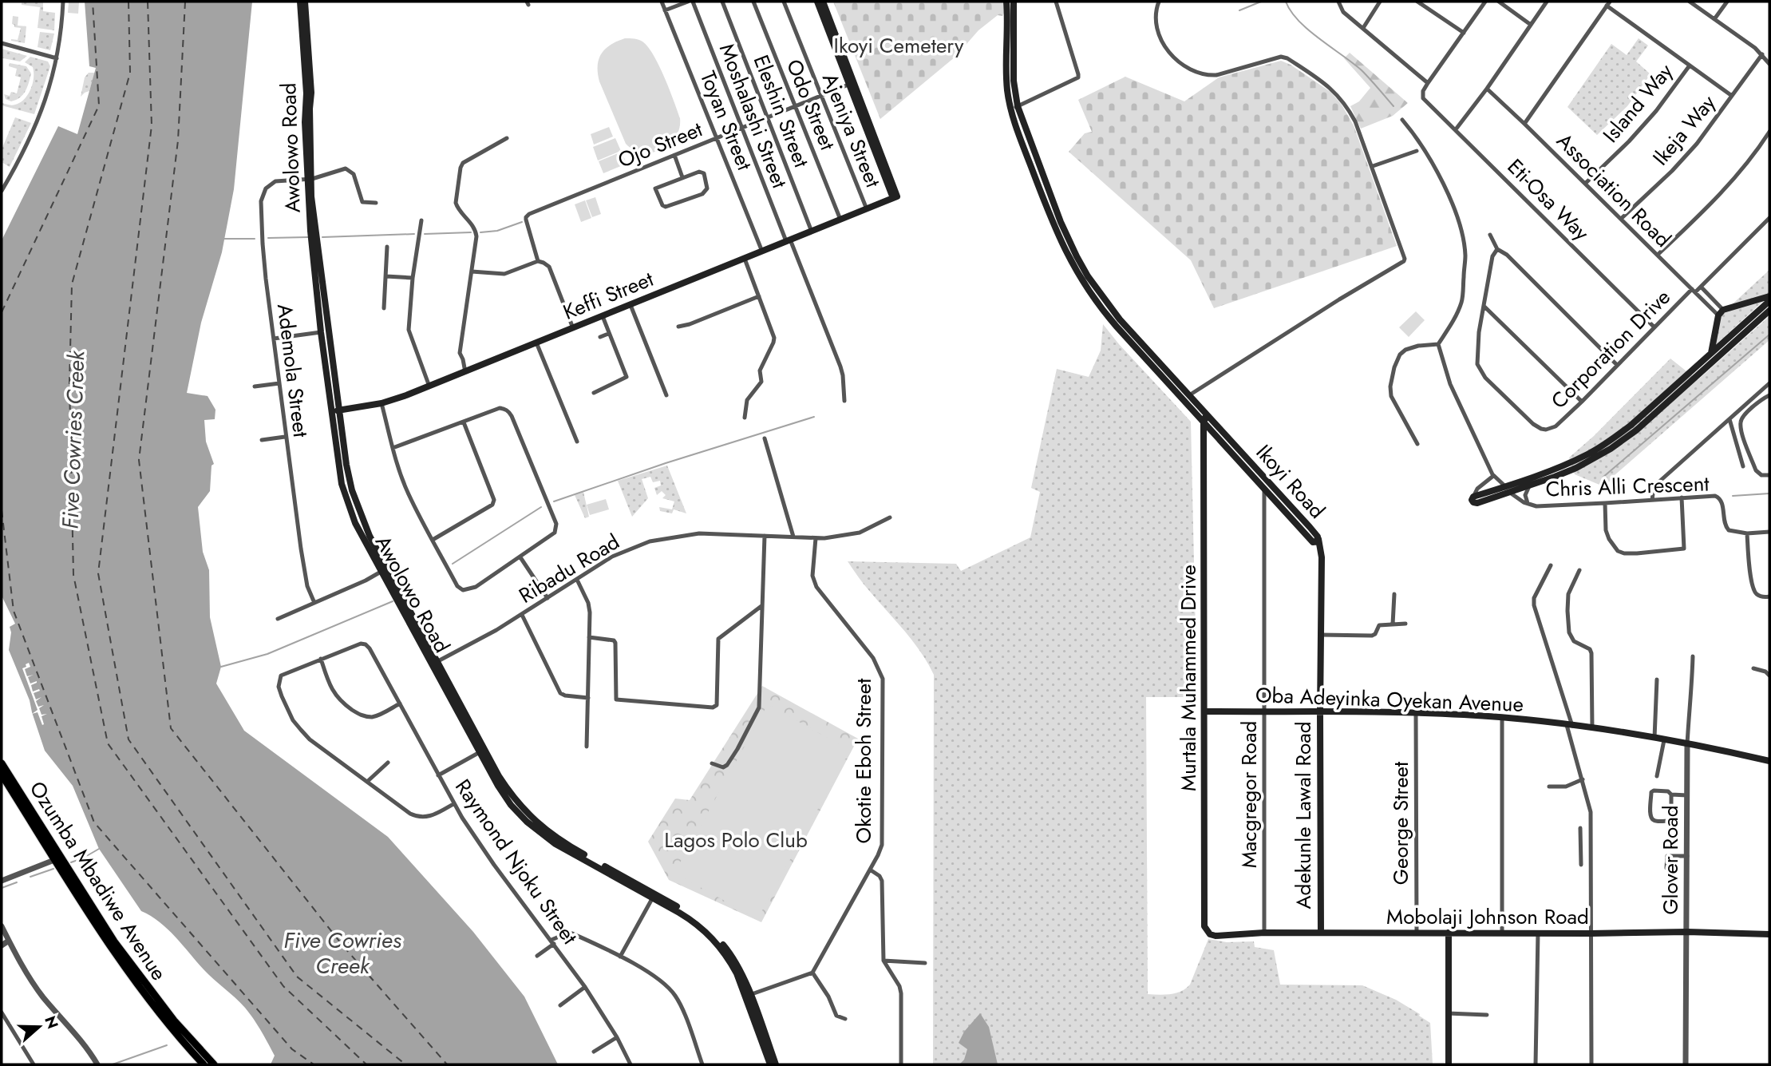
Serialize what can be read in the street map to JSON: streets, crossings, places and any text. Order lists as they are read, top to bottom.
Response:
{
  "streets": {
    "highway": ["Ozumba Mbadiwe Avenue"],
    "main road": [
      "Awolowo Road",
      "Keffi Street",
      "Ikoyi Road",
      "Murtala Muhammed Drive",
      "Oba Adeyinka Oyekan Avenue",
      "Adekunle Lawal Road",
      "Mobolaji Johnson Road"
    ],
    "street": [
      "Island Way",
      "Odo Street",
      "Eleshin Street",
      "Moshalashi Street",
      "Toyan Street",
      "Ajeniya Street",
      "Ikeja Way",
      "Ojo Street",
      "Association Road",
      "Eti-Osa Way",
      "Corporation Drive",
      "Ademola Street",
      "Chris Alli Crescent",
      "Ribadu Road",
      "Okotie Eboh Street",
      "Macgregor Road",
      "George Street",
      "Glover Road",
      "Raymond Njoku Street"
    ]
  },
  "crossings": [
    ["Island Way", "Association Road"],
    ["Odo Street", "Ojo Street"],
    ["Odo Street", "Keffi Street"],
    ["Eleshin Street", "Ojo Street"],
    ["Eleshin Street", "Keffi Street"],
    ["Moshalashi Street", "Ojo Street"],
    ["Moshalashi Street", "Keffi Street"],
    ["Toyan Street", "Ojo Street"],
    ["Toyan Street", "Keffi Street"],
    ["Ajeniya Street", "Ojo Street"],
    ["Ajeniya Street", "Keffi Street"],
    ["Ikeja Way", "Association Road"],
    ["Awolowo Road", "Keffi Street"],
    ["Awolowo Road", "Ademola Street"],
    ["Awolowo Road", "Ribadu Road"],
    ["Association Road", "Corporation Drive"],
    ["Eti-Osa Way", "Corporation Drive"],
    ["Ikoyi Road", "Murtala Muhammed Drive"],
    ["Ikoyi Road", "Macgregor Road"],
    ["Ikoyi Road", "Adekunle Lawal Road"],
    ["Ribadu Road", "Okotie Eboh Street"],
    ["Murtala Muhammed Drive", "Oba Adeyinka Oyekan Avenue"],
    ["Murtala Muhammed Drive", "Mobolaji Johnson Road"],
    ["Oba Adeyinka Oyekan Avenue", "Macgregor Road"],
    ["Oba Adeyinka Oyekan Avenue", "Adekunle Lawal Road"],
    ["Oba Adeyinka Oyekan Avenue", "George Street"],
    ["Oba Adeyinka Oyekan Avenue", "Glover Road"],
    ["Macgregor Road", "Mobolaji Johnson Road"],
    ["Adekunle Lawal Road", "Mobolaji Johnson Road"],
    ["George Street", "Mobolaji Johnson Road"],
    ["Glover Road", "Mobolaji Johnson Road"]
  ],
  "water": ["Five Cowries Creek"],
  "parks": ["Ikoyi Cemetery", "Lagos Polo Club"],
  "north": "right"
}
